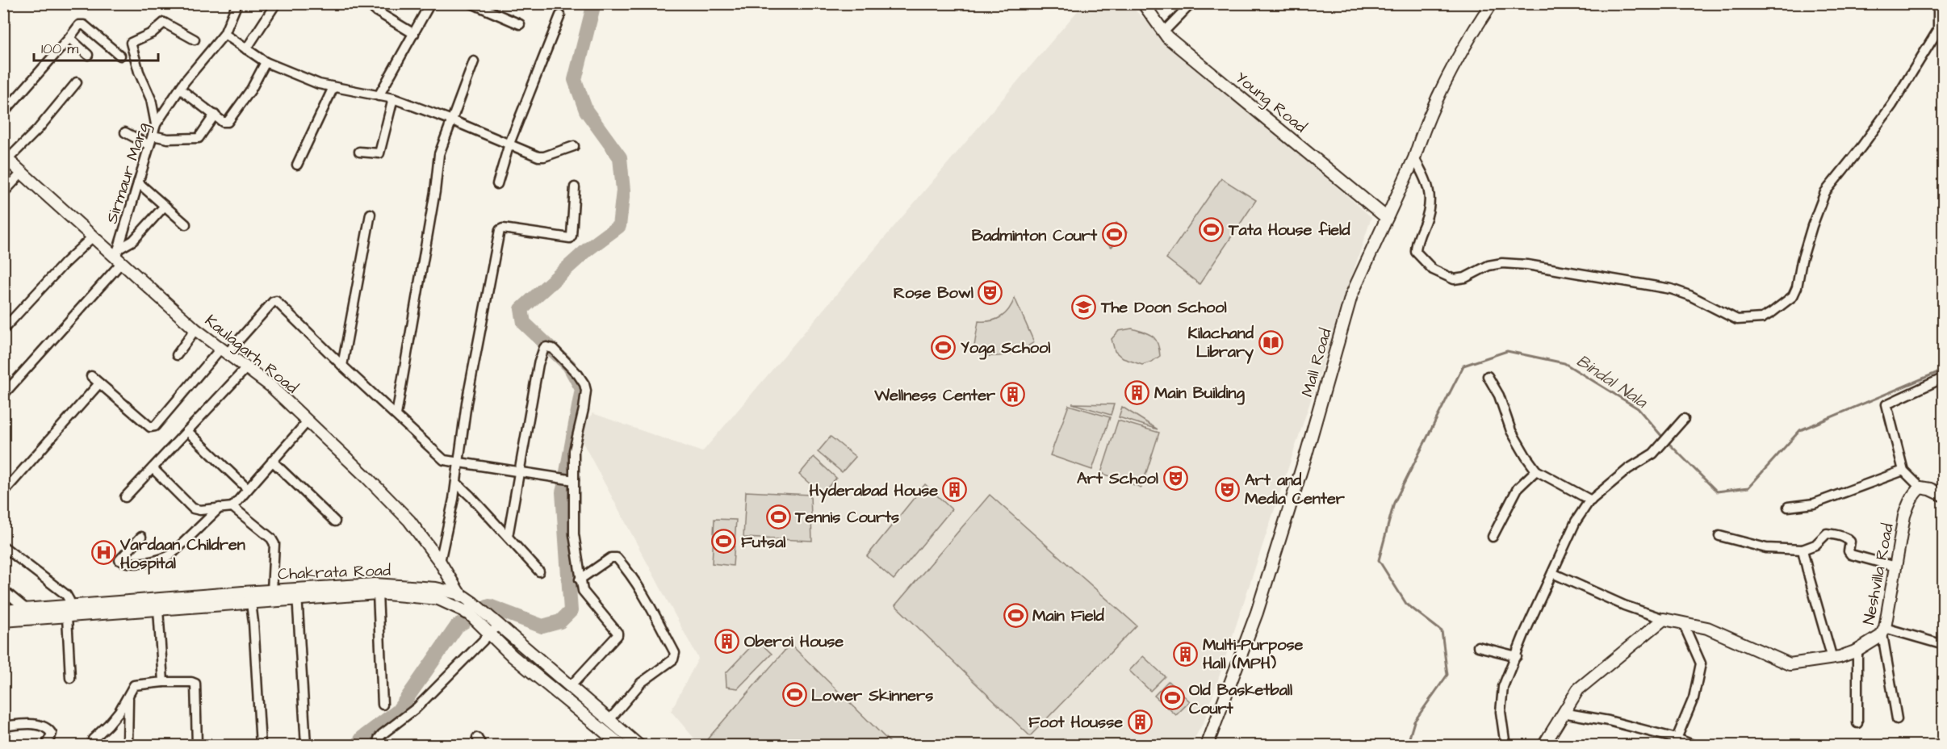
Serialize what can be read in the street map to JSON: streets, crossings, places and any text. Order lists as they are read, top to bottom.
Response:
{
  "streets": {
    "street": [
      "Young Road",
      "Sirmaur Marg",
      "Kaulagarh Road",
      "Mall Road",
      "Chakrata Road",
      "Neshvilla Road"
    ]
  },
  "crossings": [
    ["Young Road", "Mall Road"],
    ["Sirmaur Marg", "Kaulagarh Road"],
    ["Kaulagarh Road", "Chakrata Road"]
  ],
  "water": ["Bindal Nala"],
  "places": {
    "sports": [
      "Tata House field",
      "Badminton Court",
      "Yoga School",
      "Tennis Courts",
      "Futsal",
      "Main Field",
      "Lower Skinners",
      "Old Basketball Court"
    ],
    "theatre": ["Rose Bowl", "Art School", "Art and Media Center"],
    "school or university": ["The Doon School"],
    "library": ["Kilachand Library"],
    "building": [
      "Main Building",
      "Wellness Center",
      "Hyderabad House",
      "Oberoi House",
      "Multi-Purpose Hall (MPH)",
      "Foot Housse"
    ],
    "hospital": ["Vardaan Children Hospital"]
  },
  "scale_bar": "100 m"
}
